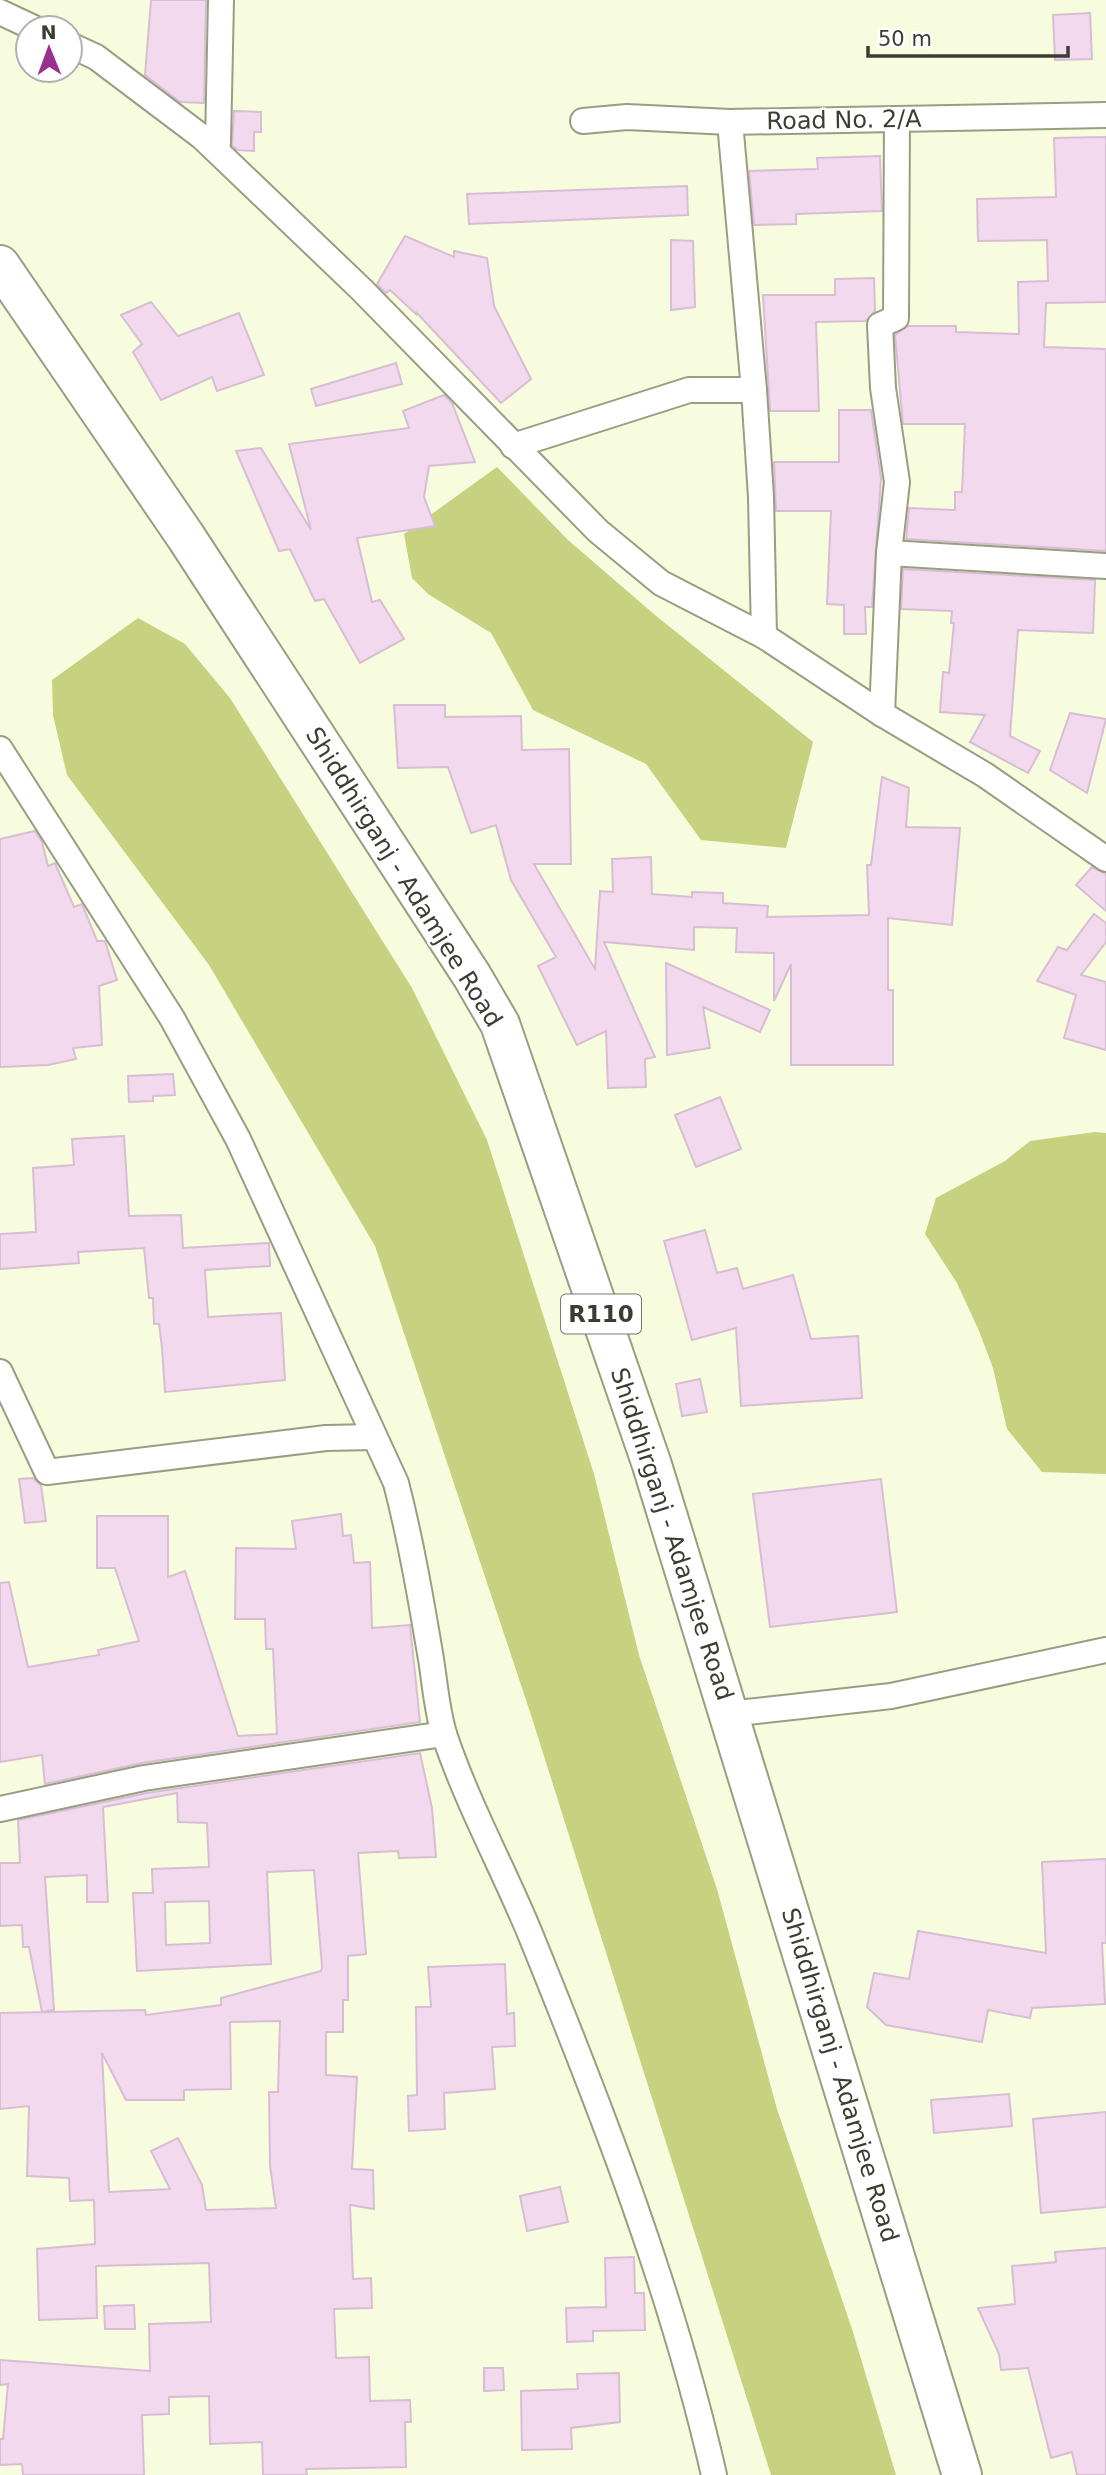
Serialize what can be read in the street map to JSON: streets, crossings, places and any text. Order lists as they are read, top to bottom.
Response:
{
  "streets": {
    "main road": ["Shiddhirganj - Adamjee Road", "R110"],
    "street": ["Road No. 2/A"]
  },
  "scale_bar": "50 m",
  "north": "top"
}
